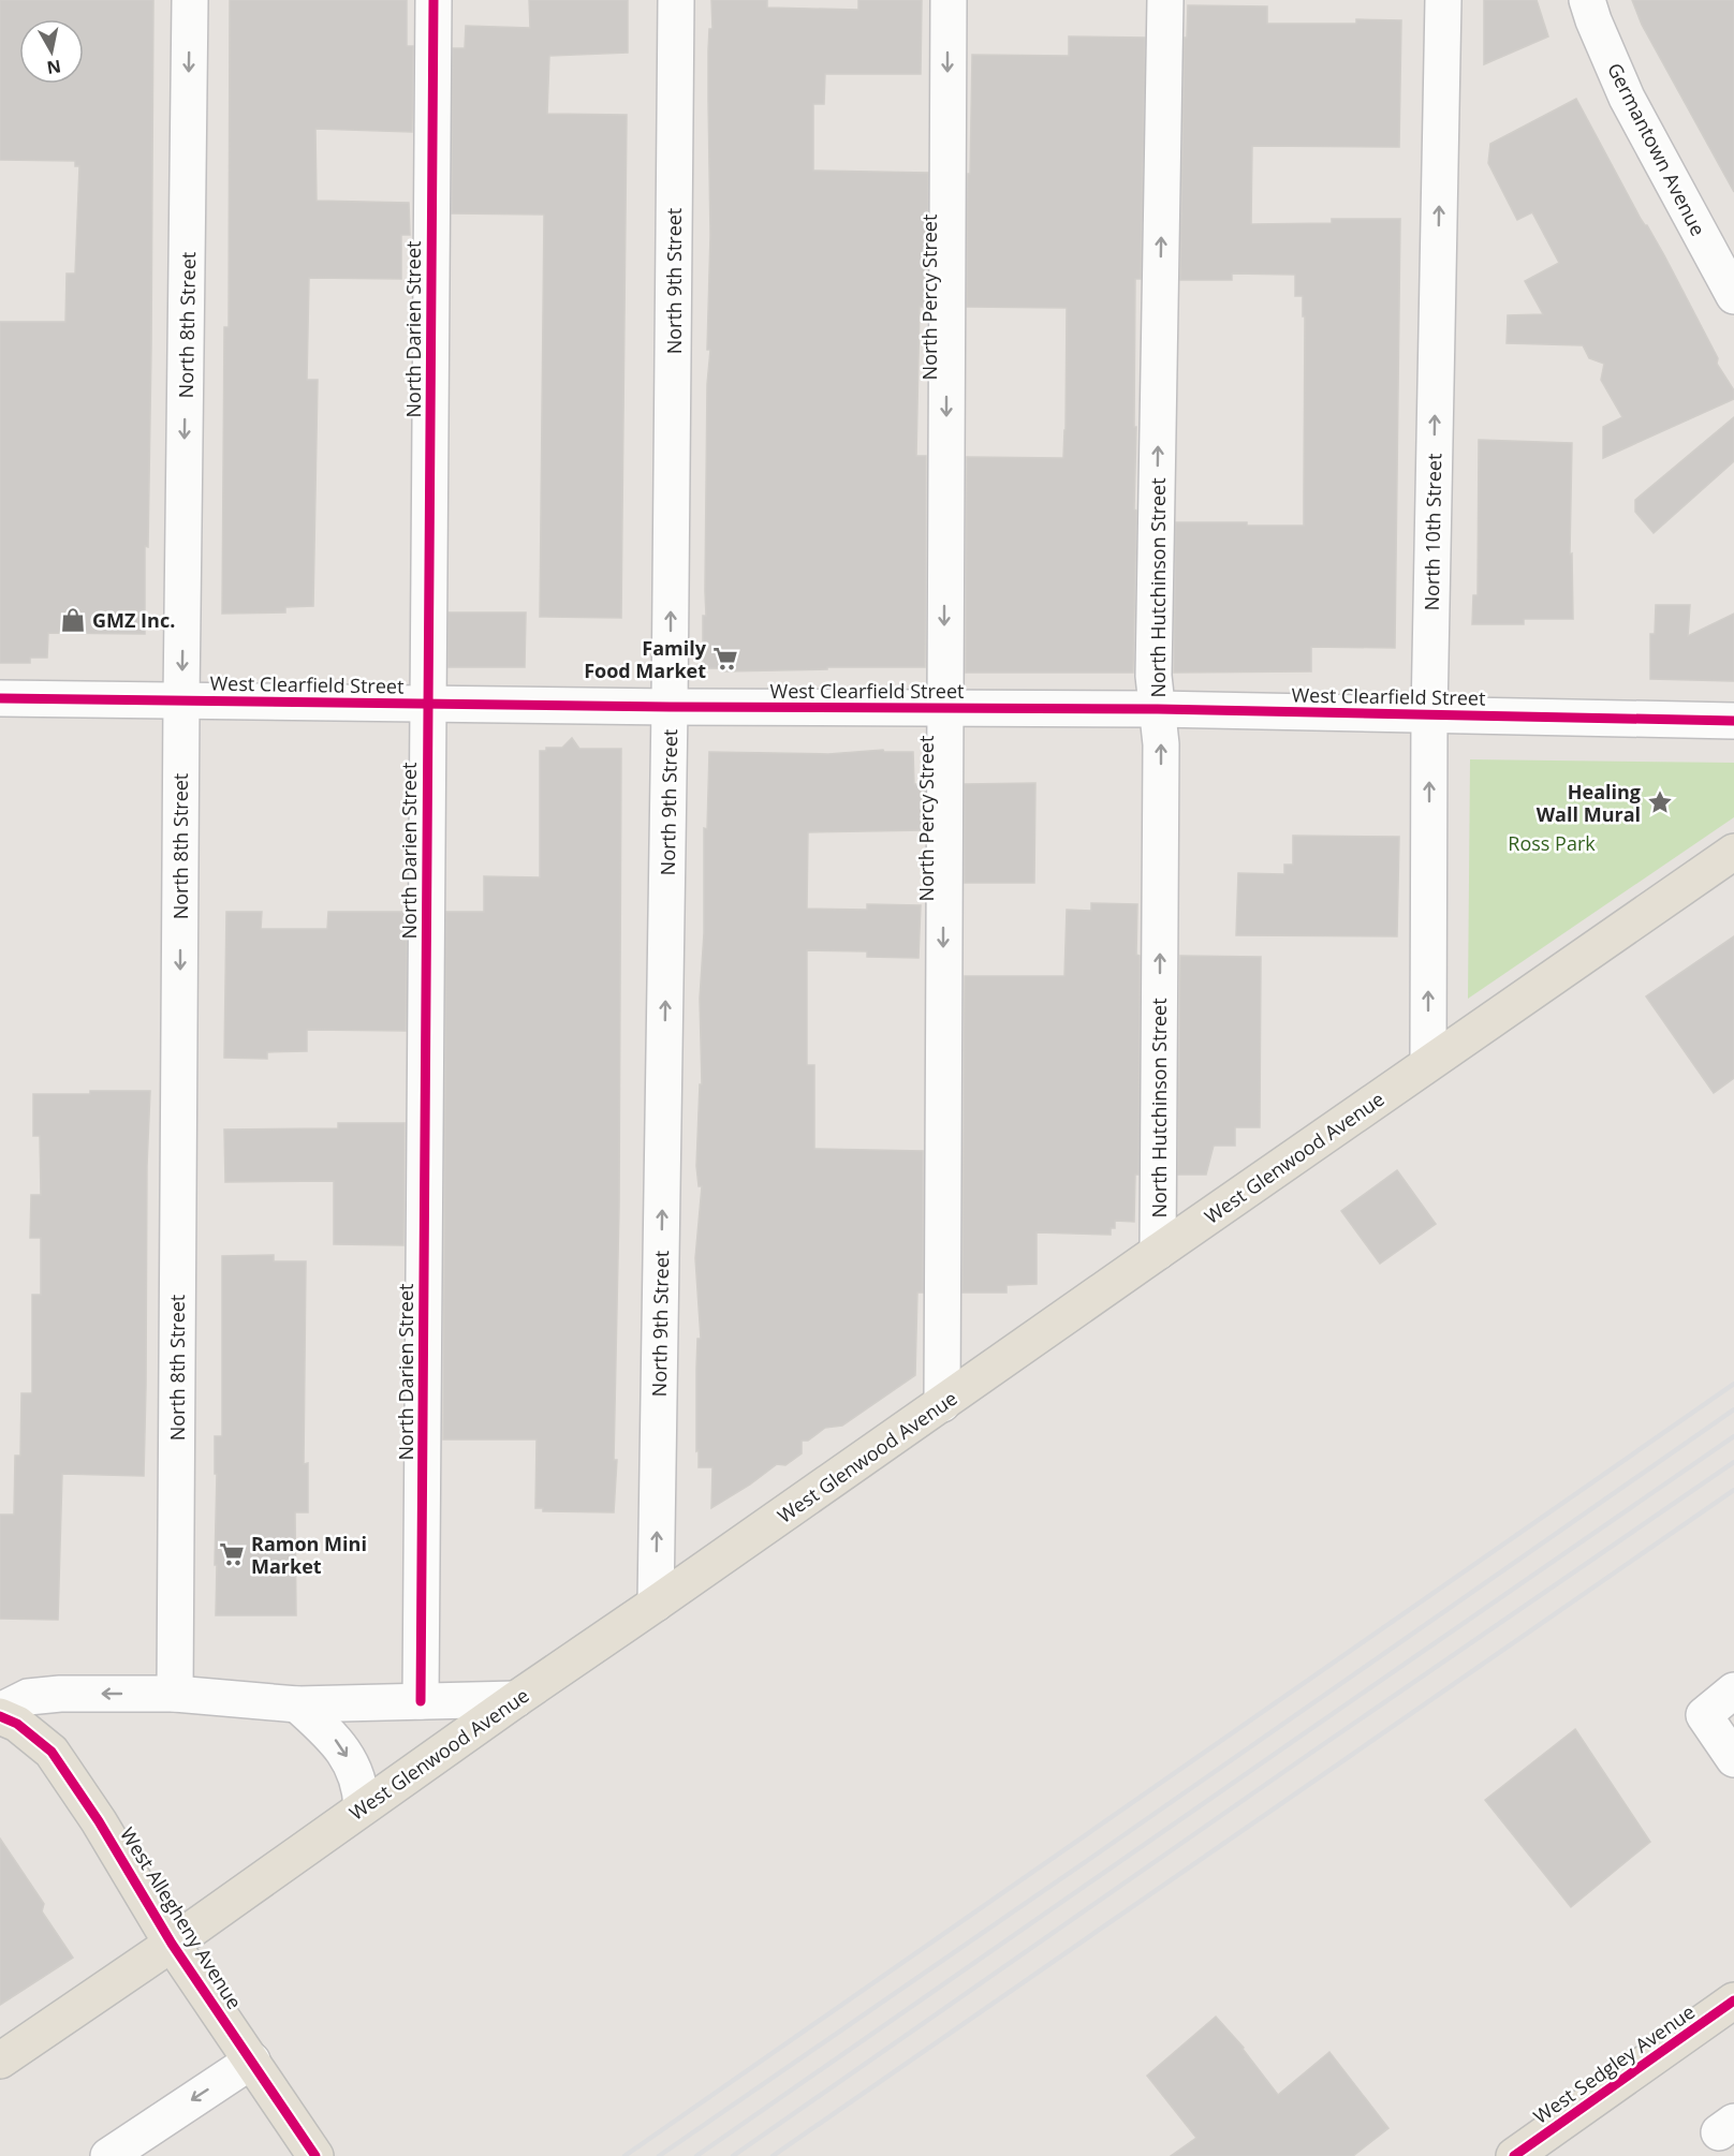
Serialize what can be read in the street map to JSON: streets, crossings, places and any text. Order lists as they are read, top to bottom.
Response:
{
  "streets": {
    "main road": ["West Glenwood Avenue", "West Allegheny Avenue", "West Sedgley Avenue"],
    "street": [
      "Germantown Avenue",
      "North 9th Street",
      "North Percy Street",
      "North 8th Street",
      "North Darien Street",
      "North 10th Street",
      "North Hutchinson Street",
      "West Clearfield Street"
    ]
  },
  "crossings": [
    ["North 9th Street", "West Clearfield Street"],
    ["North 9th Street", "West Glenwood Avenue"],
    ["North Percy Street", "West Clearfield Street"],
    ["North Percy Street", "West Glenwood Avenue"],
    ["North 8th Street", "West Clearfield Street"],
    ["North 8th Street", "West Allegheny Avenue"],
    ["North Darien Street", "West Clearfield Street"],
    ["North Darien Street", "West Allegheny Avenue"],
    ["North 10th Street", "West Clearfield Street"],
    ["North 10th Street", "West Glenwood Avenue"],
    ["North Hutchinson Street", "West Clearfield Street"],
    ["North Hutchinson Street", "West Glenwood Avenue"],
    ["West Glenwood Avenue", "West Allegheny Avenue"]
  ],
  "one_way": [
    "North 9th Street",
    "North Percy Street",
    "North 8th Street",
    "North 10th Street",
    "North Hutchinson Street"
  ],
  "parks": ["Ross Park"],
  "places": {
    "shop": ["GMZ Inc."],
    "supermarket": ["Family Food Market", "Ramon Mini Market"],
    "place": ["Healing Wall Mural"]
  },
  "north": "bottom"
}
